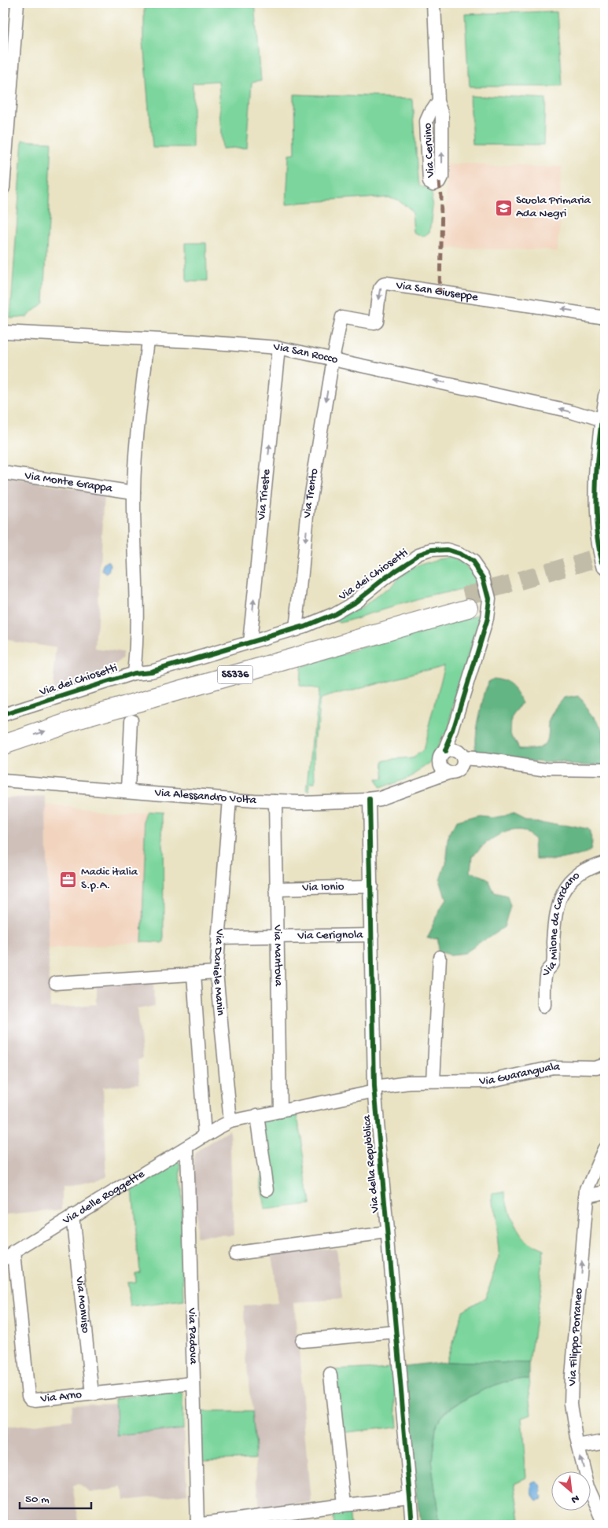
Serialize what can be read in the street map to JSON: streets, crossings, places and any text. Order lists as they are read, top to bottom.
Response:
{
  "streets": {
    "highway": ["SS336"],
    "street": [
      "Via Cervino",
      "Via San Giuseppe",
      "Via San Rocco",
      "Via Monte Grappa",
      "Via Trento",
      "Via Trieste",
      "Via dei Chiosetti",
      "Via Alessandro Volta",
      "Via Ionio",
      "Via Milone da Cardano",
      "Via Cerignola",
      "Via Mantova",
      "Via Daniele Manin",
      "Via Guaranguala",
      "Via della Repubblica",
      "Via delle Roggette",
      "Via Monviso",
      "Via Padova",
      "Via Filippo Porraneo",
      "Via Arno"
    ]
  },
  "crossings": [
    ["Via San Giuseppe", "Via San Rocco"],
    ["Via San Giuseppe", "Via Trento"],
    ["Via San Rocco", "Via Trento"],
    ["Via San Rocco", "Via Trieste"],
    ["Via San Rocco", "Via dei Chiosetti"],
    ["Via Monte Grappa", "Via dei Chiosetti"],
    ["Via Trento", "Via dei Chiosetti"],
    ["Via Trieste", "Via dei Chiosetti"],
    ["Via dei Chiosetti", "Via Alessandro Volta"],
    ["Via Alessandro Volta", "Via Mantova"],
    ["Via Alessandro Volta", "Via Daniele Manin"],
    ["Via Alessandro Volta", "Via della Repubblica"],
    ["Via Ionio", "Via Mantova"],
    ["Via Ionio", "Via della Repubblica"],
    ["Via Cerignola", "Via Mantova"],
    ["Via Cerignola", "Via Daniele Manin"],
    ["Via Cerignola", "Via della Repubblica"],
    ["Via Mantova", "Via delle Roggette"],
    ["Via Daniele Manin", "Via delle Roggette"],
    ["Via Guaranguala", "Via della Repubblica"],
    ["Via Guaranguala", "Via delle Roggette"],
    ["Via della Repubblica", "Via delle Roggette"],
    ["Via delle Roggette", "Via Monviso"],
    ["Via delle Roggette", "Via Padova"],
    ["Via delle Roggette", "Via Arno"],
    ["Via Monviso", "Via Arno"],
    ["Via Padova", "Via Arno"]
  ],
  "one_way": [
    "Via San Giuseppe",
    "Via San Rocco",
    "Via Trento",
    "Via Trieste",
    "Via Filippo Porraneo"
  ],
  "places": {
    "school or university": ["Scuola Primaria Ada Negri"],
    "office": ["Madic italia S.p.A."]
  },
  "scale_bar": "50 m",
  "north": "bottom right"
}
